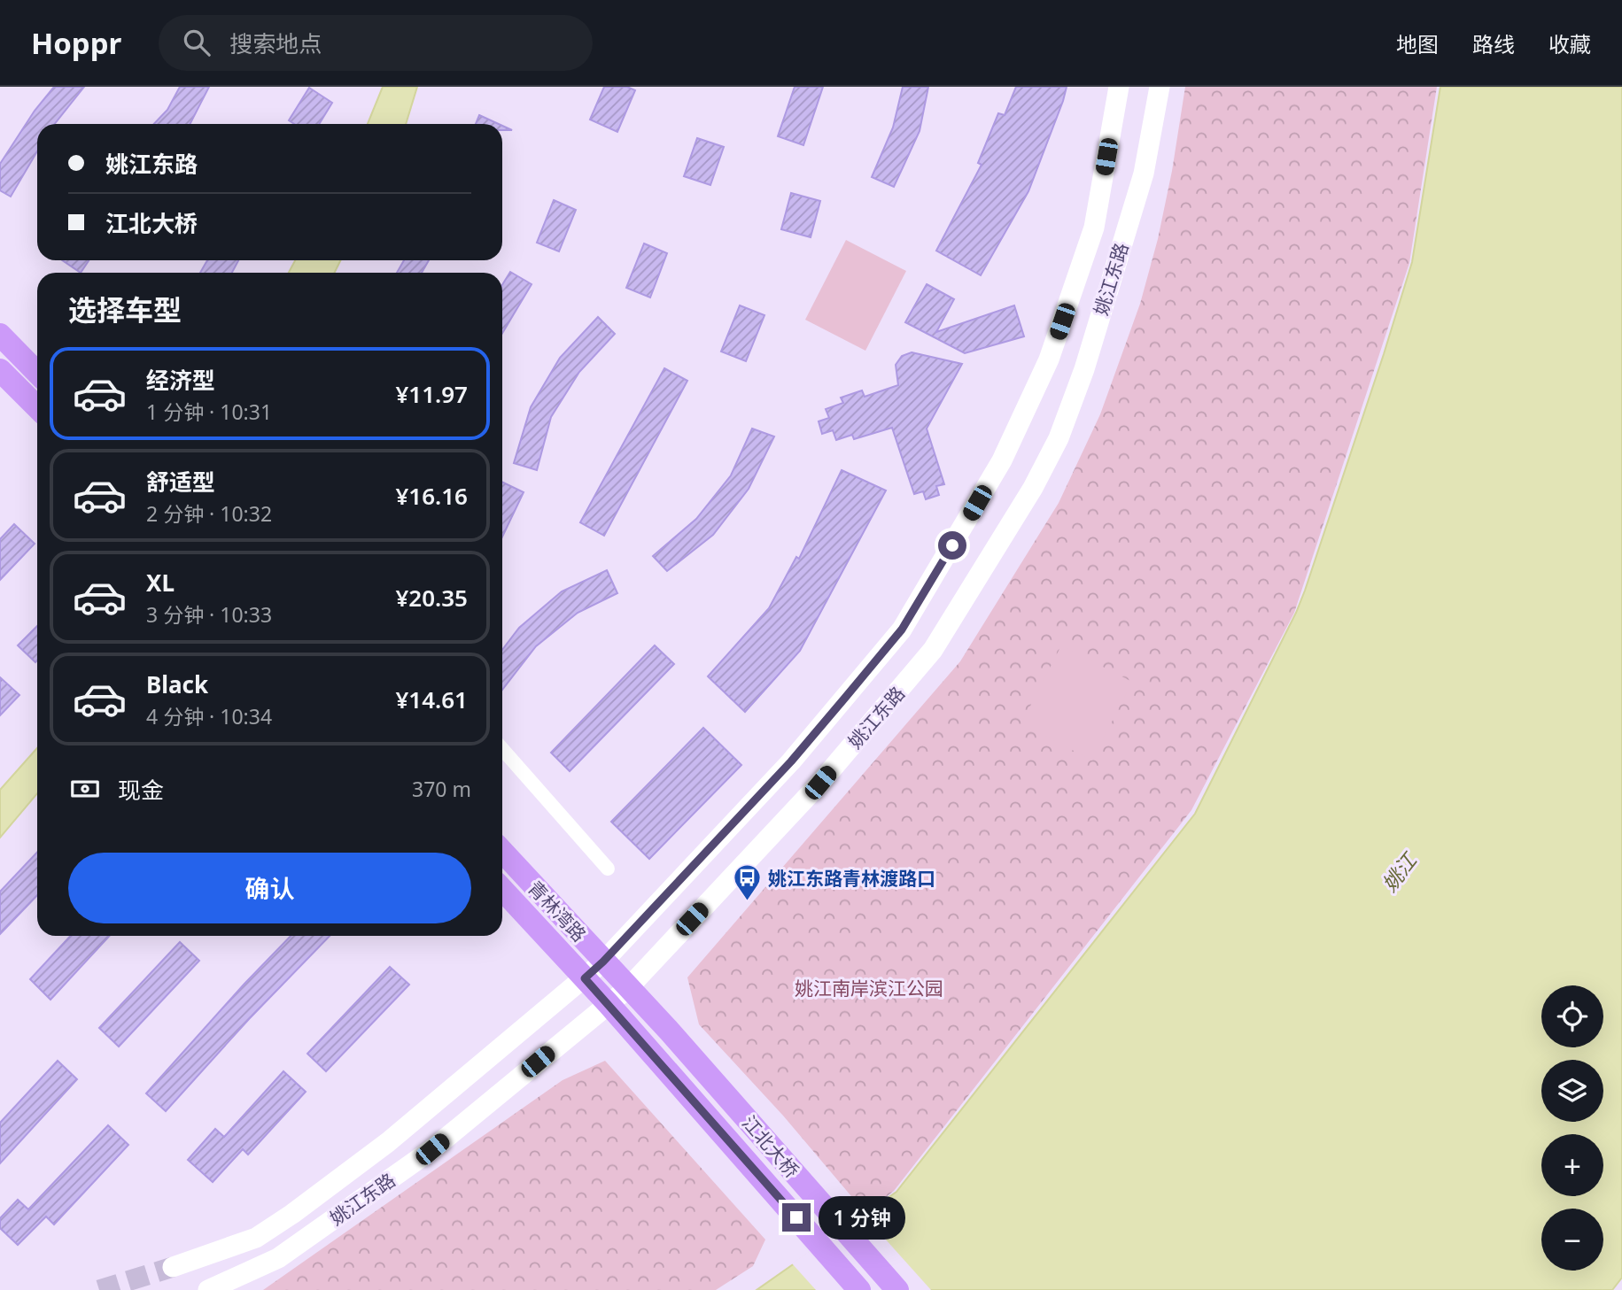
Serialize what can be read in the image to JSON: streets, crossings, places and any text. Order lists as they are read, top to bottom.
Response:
{
  "streets": {
    "main road": ["姚江东路", "青林湾路", "江北大桥"]
  },
  "crossings": [
    ["姚江东路", "青林湾路"],
    ["青林湾路", "江北大桥"]
  ],
  "water": ["姚江"],
  "parks": ["姚江南岸滨江公园"],
  "places": {
    "bus stop": ["姚江东路青林渡路口"]
  },
  "page": {
    "header": "Hoppr",
    "search": "搜索地点",
    "nav": ["地图", "路线", "收藏"],
    "banner": ["姚江东路", "江北大桥"],
    "heading": "选择车型",
    "list": [
      {
        "name": "经济型",
        "note": "1 分钟 · 10:31",
        "value": "¥11.97"
      },
      {
        "name": "舒适型",
        "note": "2 分钟 · 10:32",
        "value": "¥16.16"
      },
      {
        "name": "XL",
        "note": "3 分钟 · 10:33",
        "value": "¥20.35"
      },
      {
        "name": "Black",
        "note": "4 分钟 · 10:34",
        "value": "¥14.61"
      }
    ],
    "pay": ["现金", "370 m"],
    "buttons": "确认",
    "map_buttons": ["+", "−"],
    "bubble": "1 分钟"
  }
}
